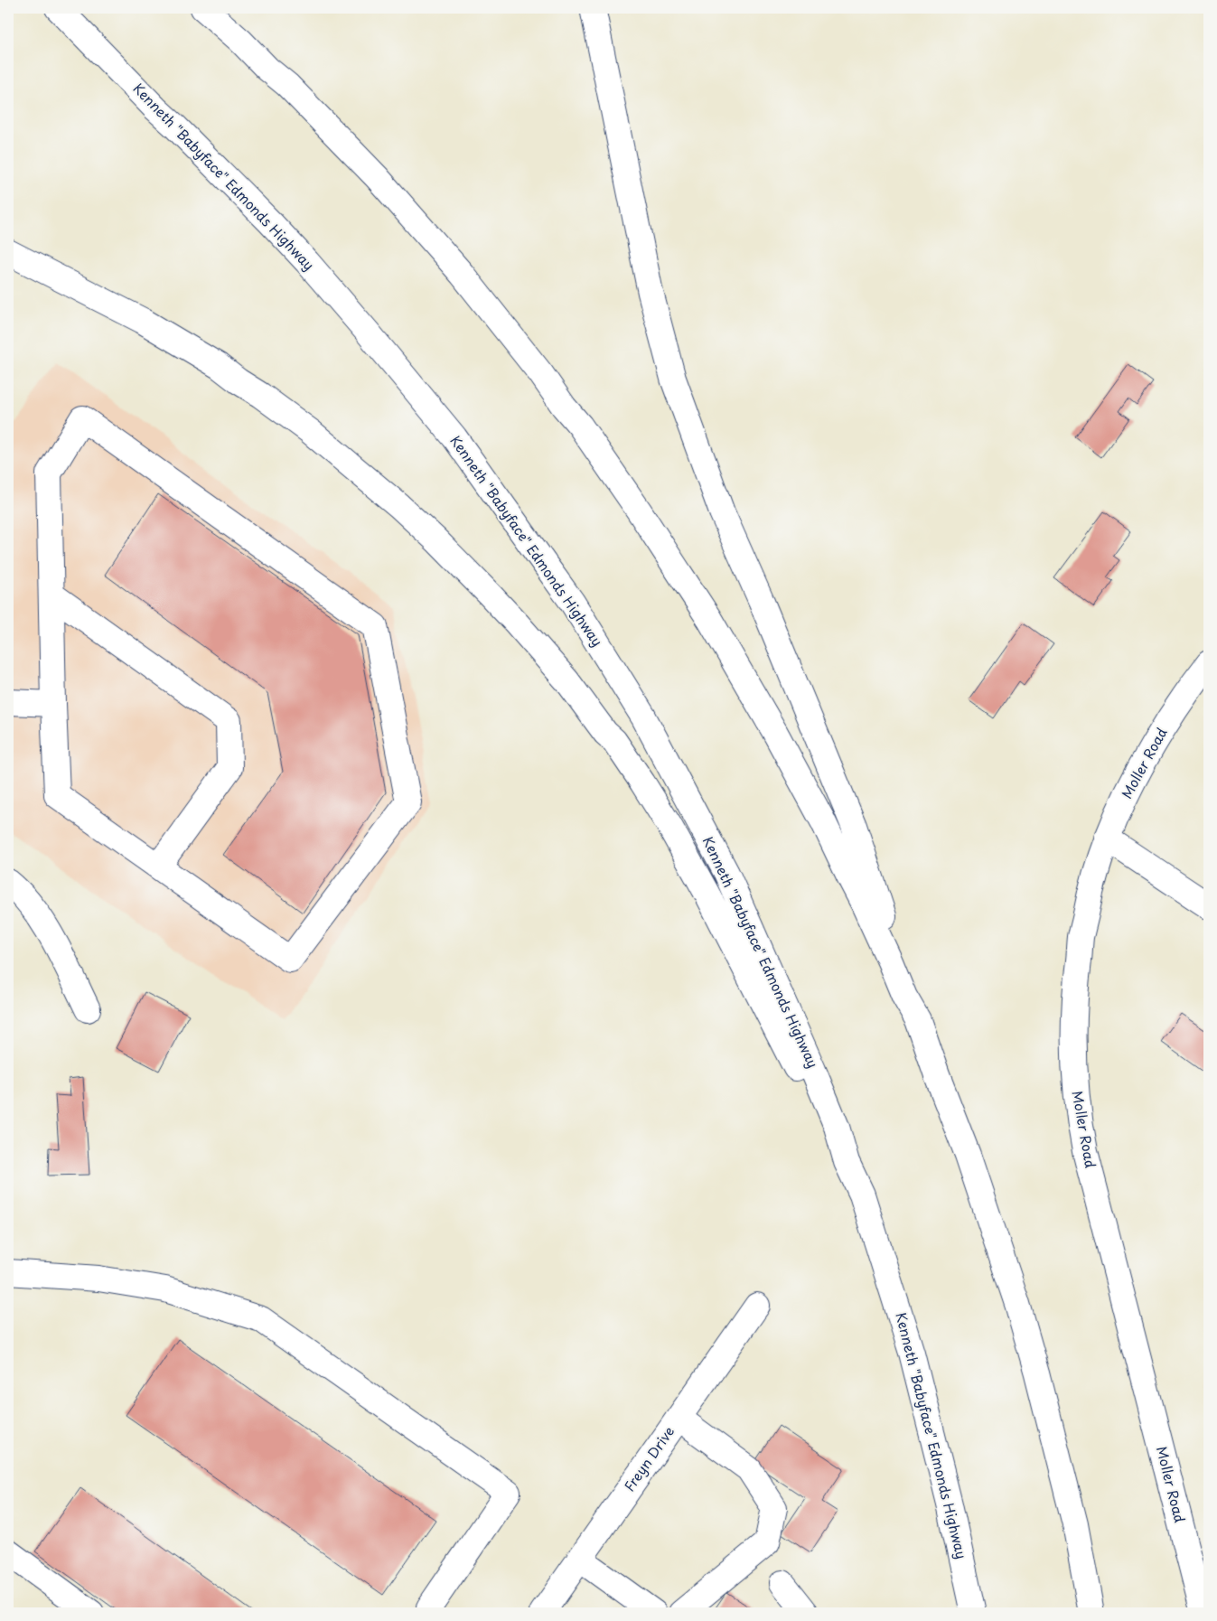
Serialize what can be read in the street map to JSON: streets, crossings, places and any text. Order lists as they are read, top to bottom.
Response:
{
  "streets": {
    "main road": ["Kenneth \"Babyface\" Edmonds Highway", "Moller Road", "Freyn Drive"]
  }
}
